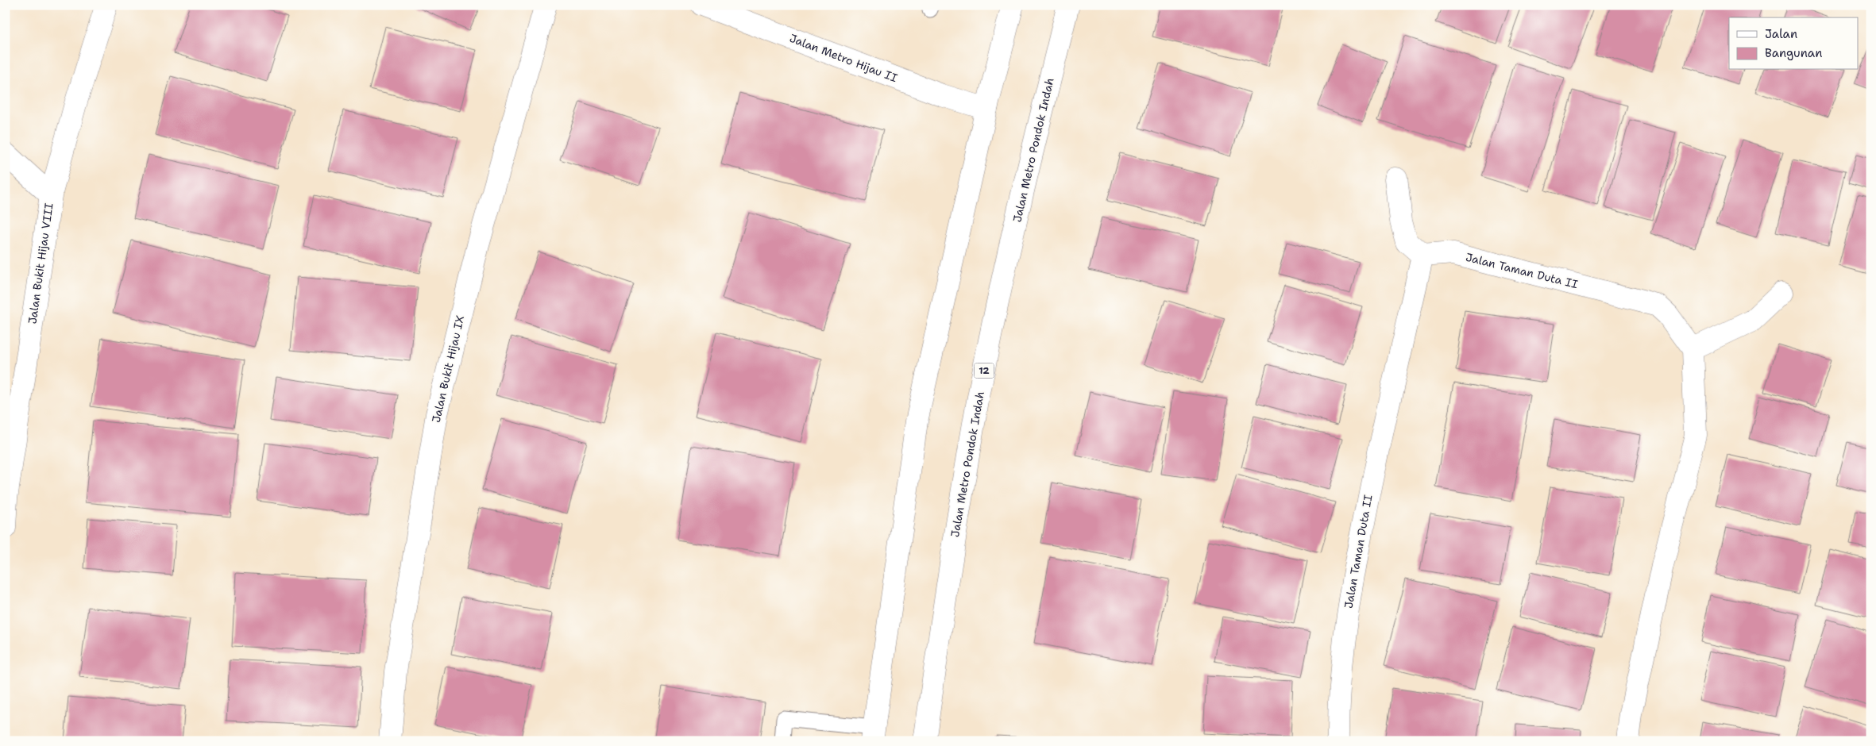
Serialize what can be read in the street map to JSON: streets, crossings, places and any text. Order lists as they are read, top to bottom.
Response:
{
  "streets": {
    "main road": [
      "Jalan Metro Hijau II",
      "Jalan Metro Pondok Indah",
      "Jalan Bukit Hijau VIII",
      "Jalan Taman Duta II",
      "Jalan Bukit Hijau IX",
      "12"
    ]
  },
  "legend": ["Jalan", "Bangunan"]
}
